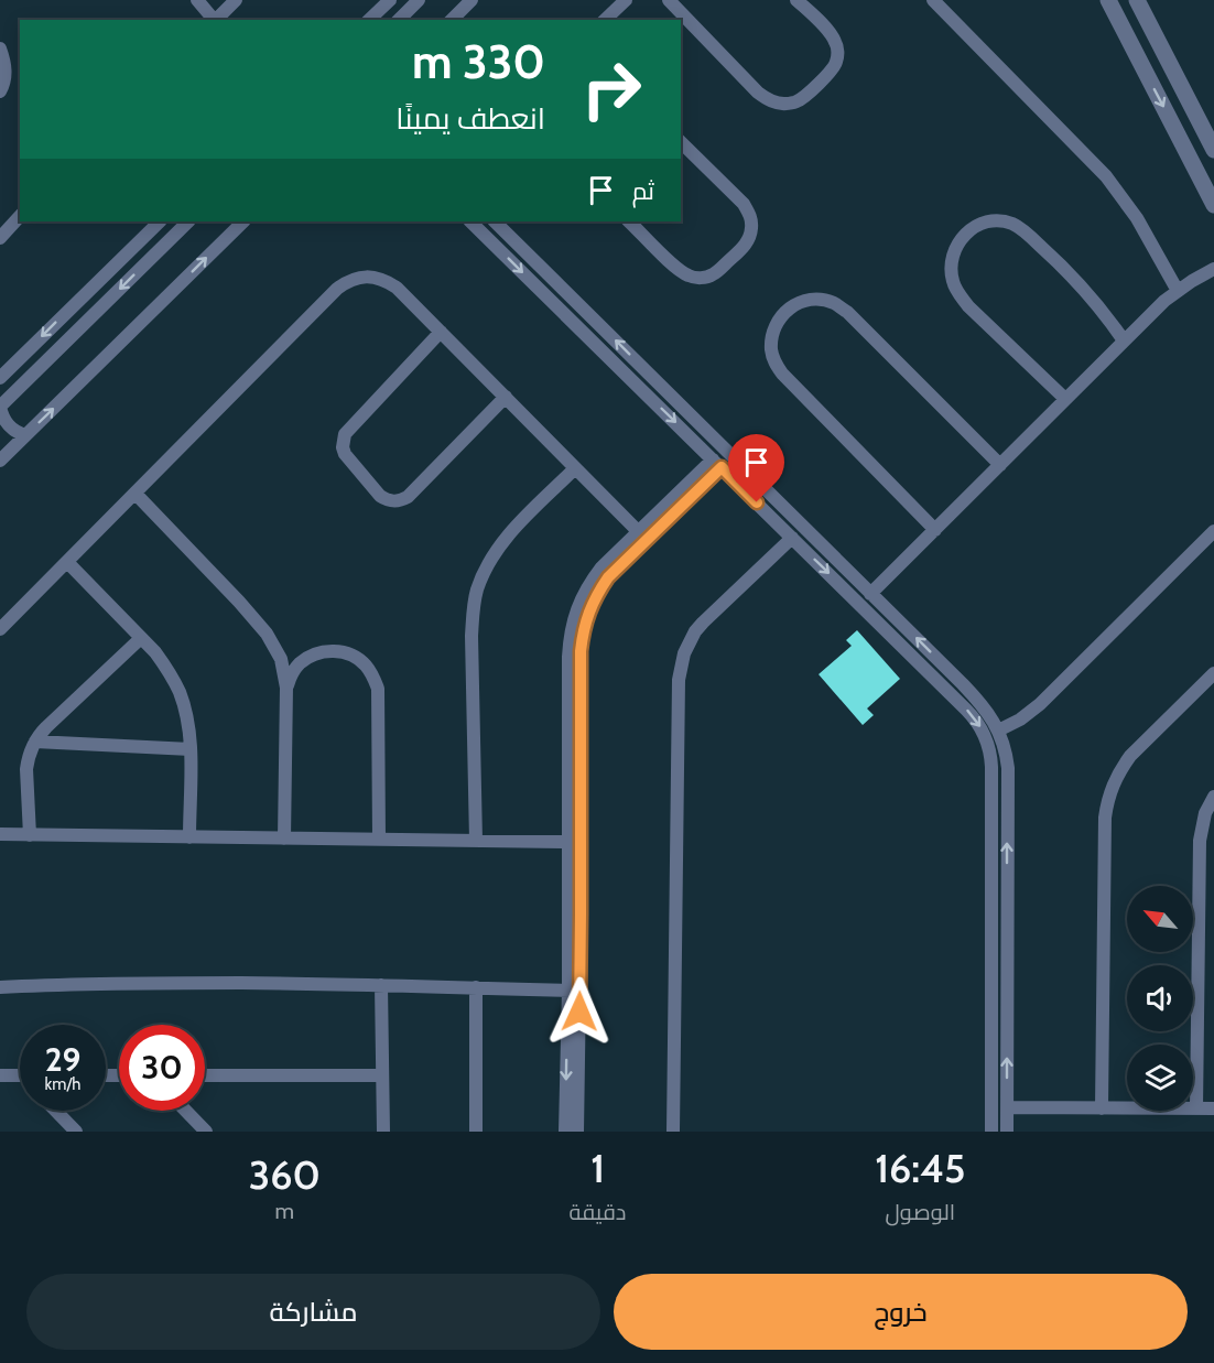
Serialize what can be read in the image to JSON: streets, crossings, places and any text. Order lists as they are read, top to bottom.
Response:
{
  "north": "top left",
  "page": {
    "turn": ["330 m", "انعطف يمينًا"],
    "then": "ثم",
    "speed": "29 km/h",
    "limit": "30",
    "eta": [
      "16:45",
      "الوصول",
      "1",
      "دقيقة",
      "360",
      "m"
    ],
    "buttons": ["خروج", "مشاركة"]
  }
}
